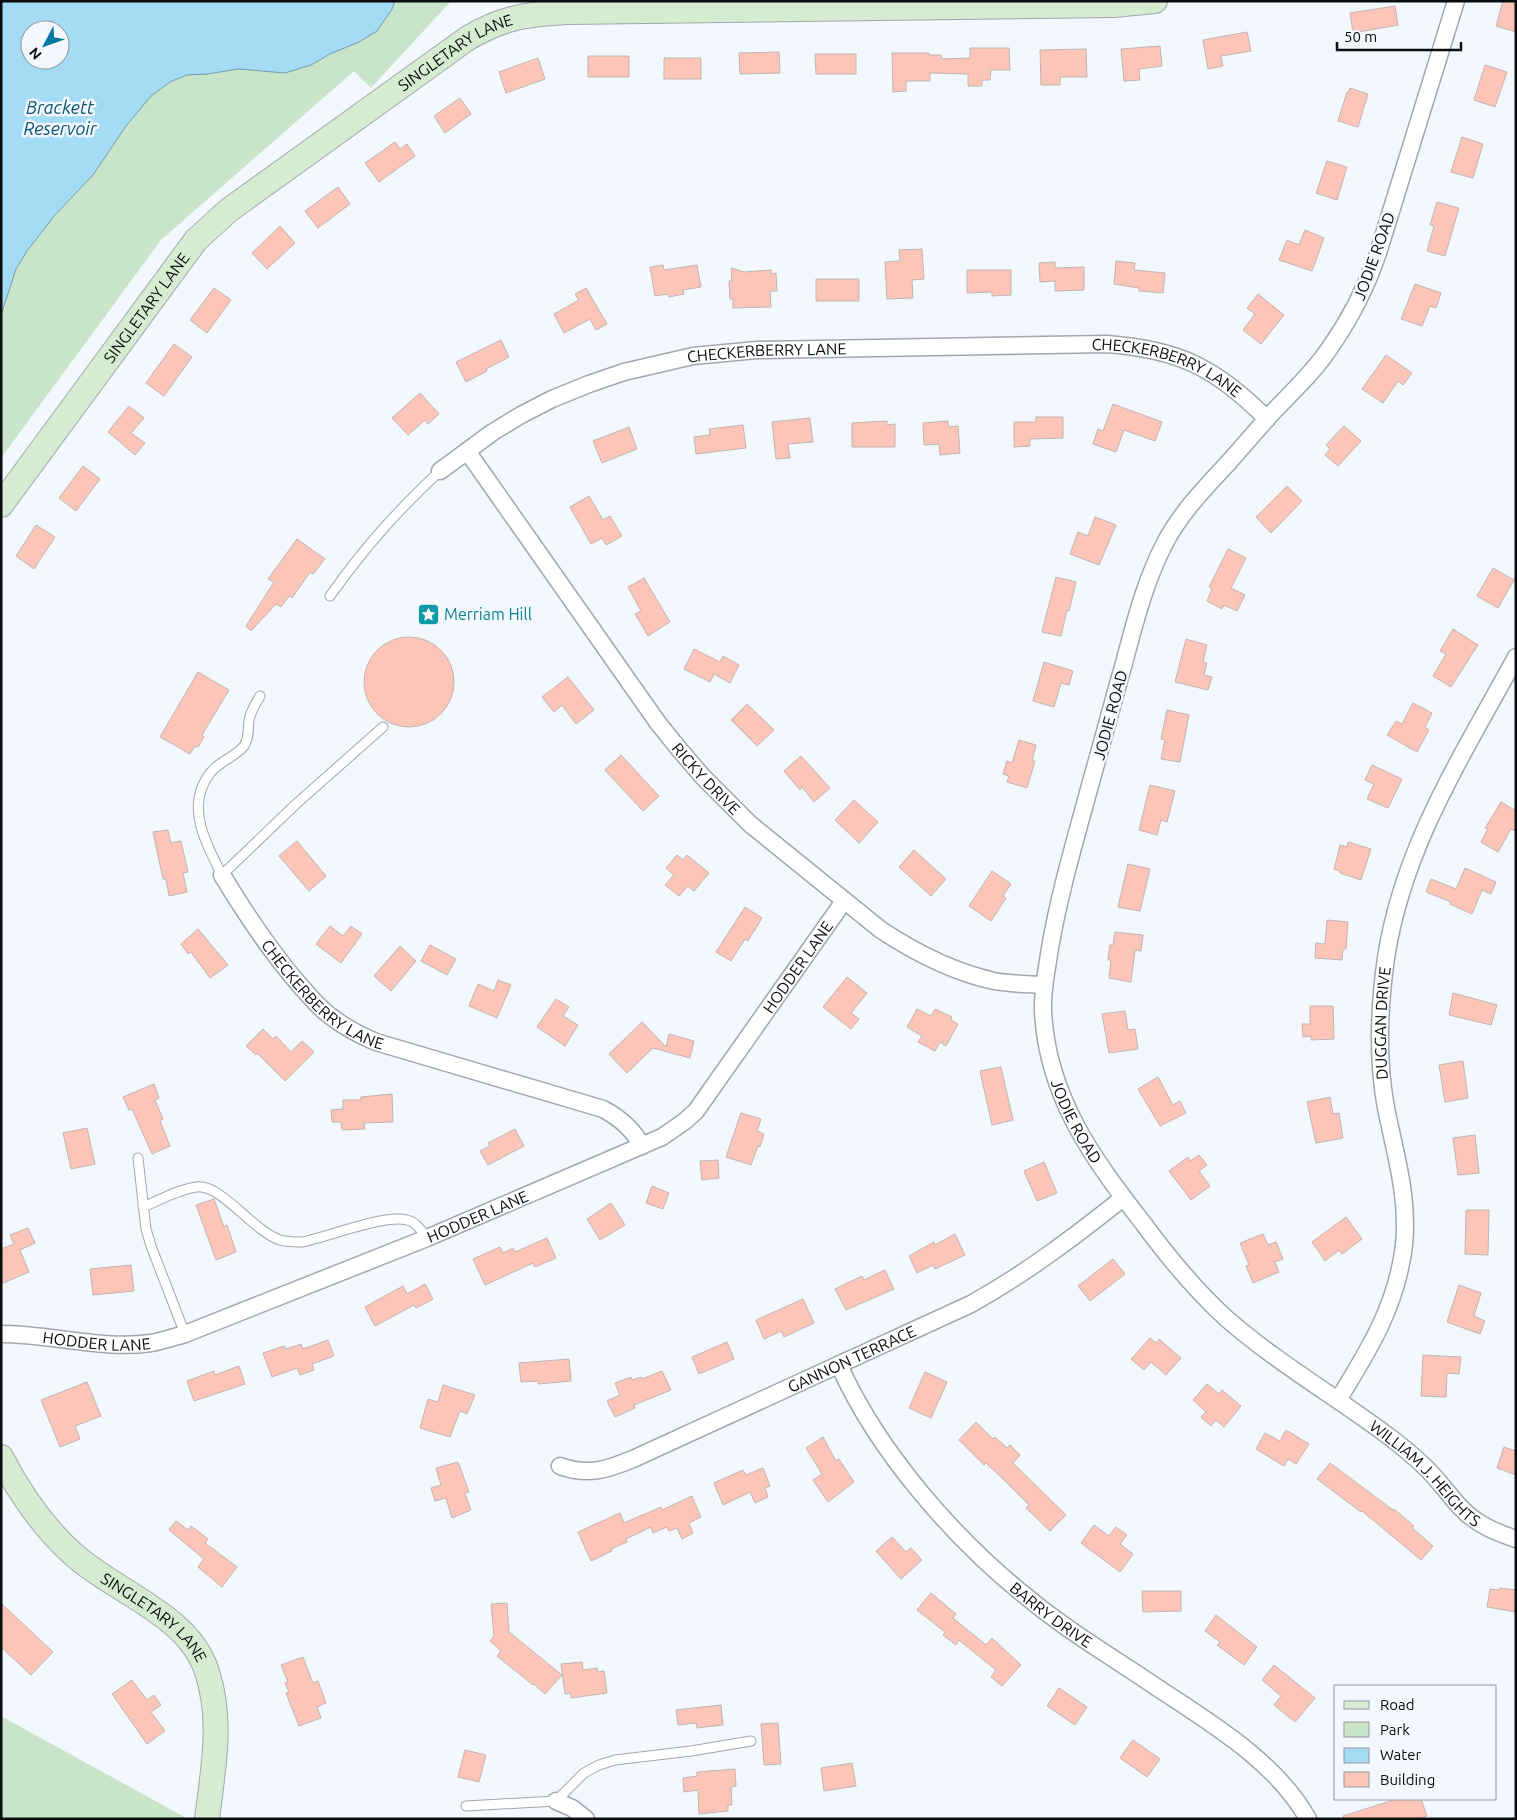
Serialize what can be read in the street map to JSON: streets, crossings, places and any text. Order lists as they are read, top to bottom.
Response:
{
  "streets": {
    "street": [
      "SINGLETARY LANE",
      "JODIE ROAD",
      "CHECKERBERRY LANE",
      "RICKY DRIVE",
      "HODDER LANE",
      "DUGGAN DRIVE",
      "GANNON TERRACE",
      "WILLIAM J. HEIGHTS",
      "BARRY DRIVE"
    ]
  },
  "crossings": [
    ["JODIE ROAD", "CHECKERBERRY LANE"],
    ["JODIE ROAD", "RICKY DRIVE"],
    ["JODIE ROAD", "DUGGAN DRIVE"],
    ["JODIE ROAD", "GANNON TERRACE"],
    ["JODIE ROAD", "WILLIAM J. HEIGHTS"],
    ["CHECKERBERRY LANE", "RICKY DRIVE"],
    ["CHECKERBERRY LANE", "HODDER LANE"],
    ["RICKY DRIVE", "HODDER LANE"],
    ["DUGGAN DRIVE", "WILLIAM J. HEIGHTS"],
    ["GANNON TERRACE", "BARRY DRIVE"]
  ],
  "water": ["Brackett Reservoir"],
  "places": {
    "place": ["Merriam Hill"]
  },
  "legend": [
    "Road",
    "Park",
    "Water",
    "Building"
  ],
  "scale_bar": "50 m",
  "north": "bottom left"
}
